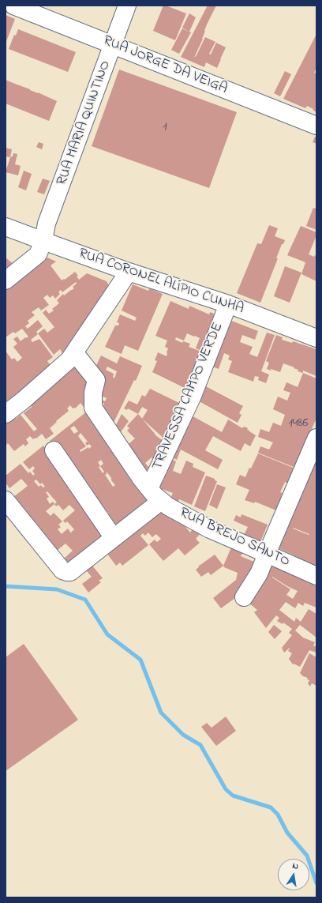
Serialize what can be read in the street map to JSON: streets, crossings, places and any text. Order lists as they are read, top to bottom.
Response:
{
  "streets": {
    "street": [
      "RUA JORGE DA VEIGA",
      "RUA MARIA QUINTINO",
      "RUA CORONEL ALÍPIO CUNHA",
      "TRAVESSA CAMPO VERDE",
      "RUA BREJO SANTO"
    ]
  },
  "crossings": [
    ["RUA JORGE DA VEIGA", "RUA MARIA QUINTINO"],
    ["RUA MARIA QUINTINO", "RUA CORONEL ALÍPIO CUNHA"],
    ["RUA CORONEL ALÍPIO CUNHA", "TRAVESSA CAMPO VERDE"],
    ["TRAVESSA CAMPO VERDE", "RUA BREJO SANTO"]
  ],
  "house_numbers": ["1", "1486"],
  "north": "top"
}
